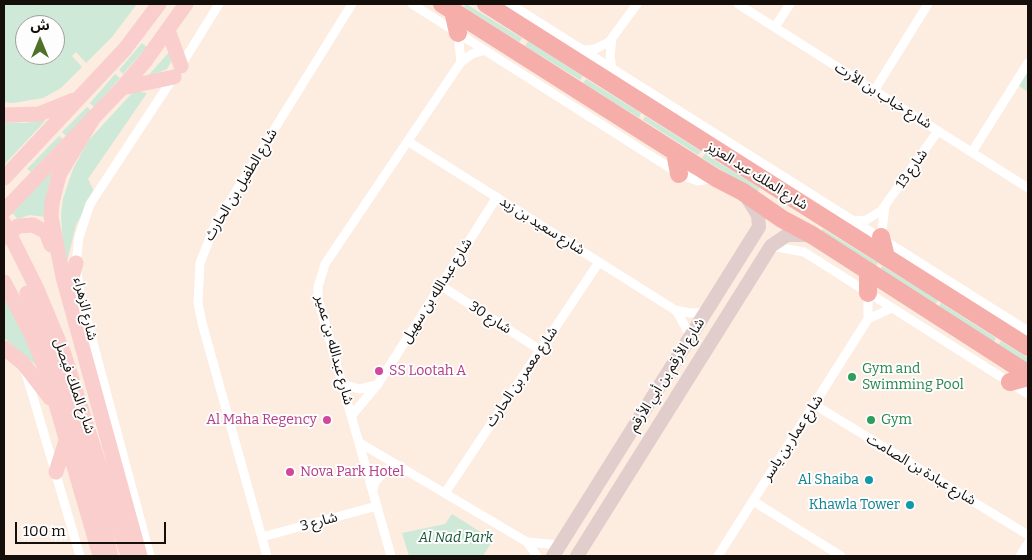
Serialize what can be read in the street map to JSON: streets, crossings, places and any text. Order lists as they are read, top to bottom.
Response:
{
  "streets": {
    "highway": ["شارع الملك عبد العزيز"],
    "main road": ["شارع الملك فيصل"],
    "street": [
      "شارع خباب بن الأرت",
      "شارع 13",
      "شارع الطفيل بن الحارث",
      "شارع سعيد بن زيد",
      "شارع عبدالله بن سهيل",
      "شارع الزهراء",
      "شارع 30",
      "شارع عبدالله بن عمير",
      "شارع الأرقم بن أبي الأرقم",
      "شارع معمر بن الحارث",
      "شارع عمار بن ياسر",
      "شارع عبادة بن الصامت",
      "شارع 3"
    ]
  },
  "crossings": [
    ["شارع خباب بن الأرت", "شارع 13"],
    ["شارع 13", "شارع الملك عبد العزيز"],
    ["شارع الملك عبد العزيز", "شارع عبدالله بن عمير"],
    ["شارع الملك عبد العزيز", "شارع الأرقم بن أبي الأرقم"],
    ["شارع الطفيل بن الحارث", "شارع 3"],
    ["شارع سعيد بن زيد", "شارع عبدالله بن سهيل"],
    ["شارع سعيد بن زيد", "شارع عبدالله بن عمير"],
    ["شارع سعيد بن زيد", "شارع الأرقم بن أبي الأرقم"],
    ["شارع سعيد بن زيد", "شارع معمر بن الحارث"],
    ["شارع عبدالله بن سهيل", "شارع 30"],
    ["شارع عبدالله بن سهيل", "شارع عبدالله بن عمير"],
    ["شارع 30", "شارع معمر بن الحارث"],
    ["شارع عبدالله بن عمير", "شارع 3"],
    ["شارع عمار بن ياسر", "شارع عبادة بن الصامت"]
  ],
  "parks": ["Al Nad Park"],
  "places": [
    "SS Lootah A",
    "Gym and Swimming Pool",
    "Al Maha Regency",
    "Gym",
    "Nova Park Hotel",
    "Al Shaiba",
    "Khawla Tower"
  ],
  "scale_bar": "100 m",
  "north": "top"
}
